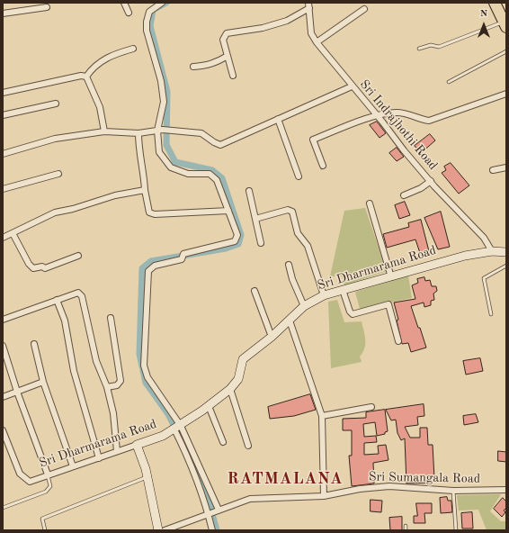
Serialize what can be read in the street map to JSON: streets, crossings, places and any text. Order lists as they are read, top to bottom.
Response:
{
  "streets": {
    "street": ["Sri Indrajhothi Road", "Sri Dharmarama Road", "Sri Sumangala Road"]
  },
  "crossings": [
    ["Sri Indrajhothi Road", "Sri Dharmarama Road"]
  ],
  "districts": ["RATMALANA"],
  "north": "top"
}
